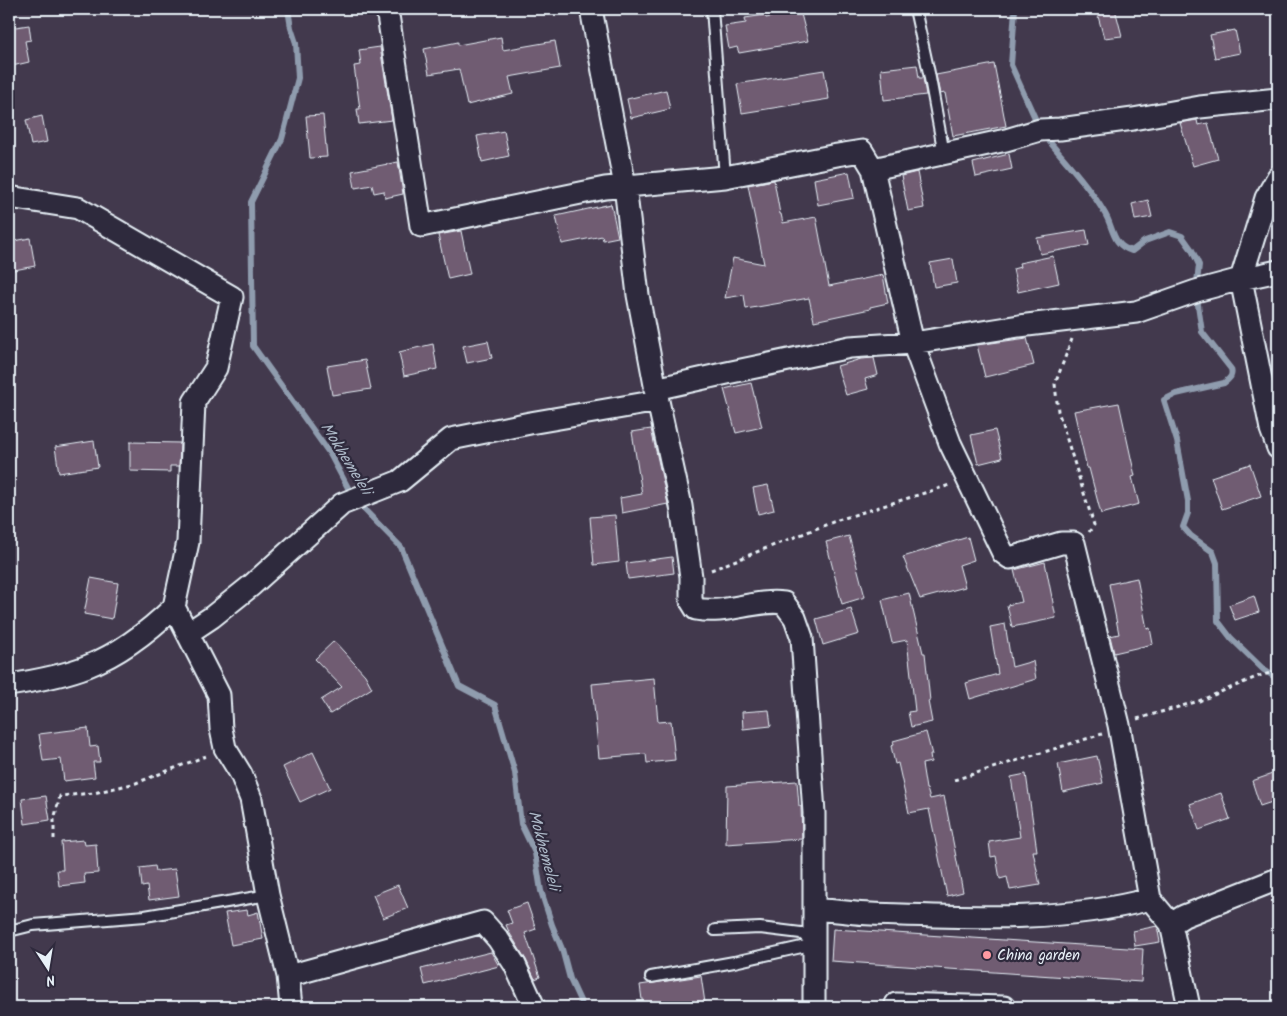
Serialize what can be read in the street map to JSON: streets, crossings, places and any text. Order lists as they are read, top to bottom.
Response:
{
  "water": ["Mokhemeleli"],
  "places": ["China garden"],
  "north": "bottom"
}
